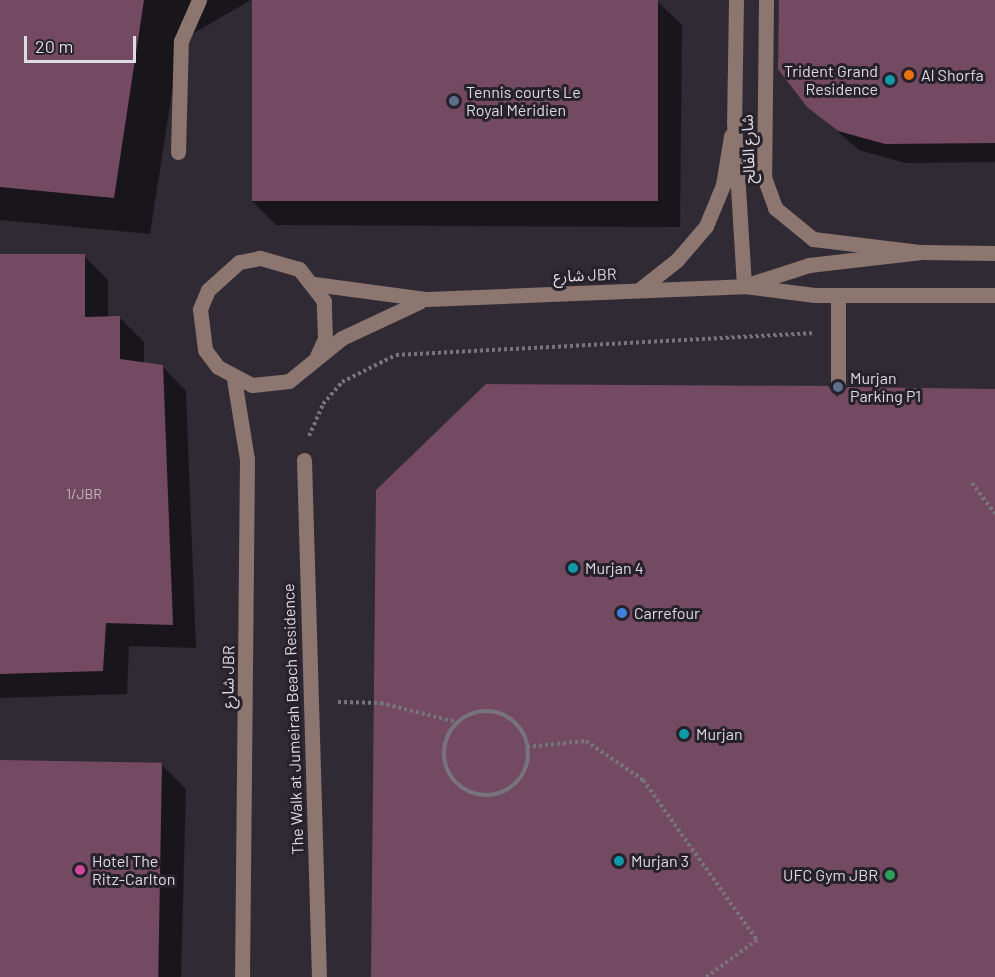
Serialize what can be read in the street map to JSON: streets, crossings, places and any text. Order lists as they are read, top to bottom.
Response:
{
  "streets": {
    "street": ["شارع الفالح", "شارع JBR", "The Walk at Jumeirah Beach Residence"]
  },
  "crossings": [
    ["شارع الفالح", "شارع JBR"]
  ],
  "places": [
    "Al Shorfa",
    "Trident Grand Residence",
    "Tennis courts Le Royal Méridien",
    "Murjan Parking P1",
    "Murjan 4",
    "Carrefour",
    "Murjan",
    "Murjan 3",
    "Hotel The Ritz-Carlton",
    "UFC Gym JBR"
  ],
  "house_numbers": ["1/JBR"],
  "scale_bar": "20 m"
}
